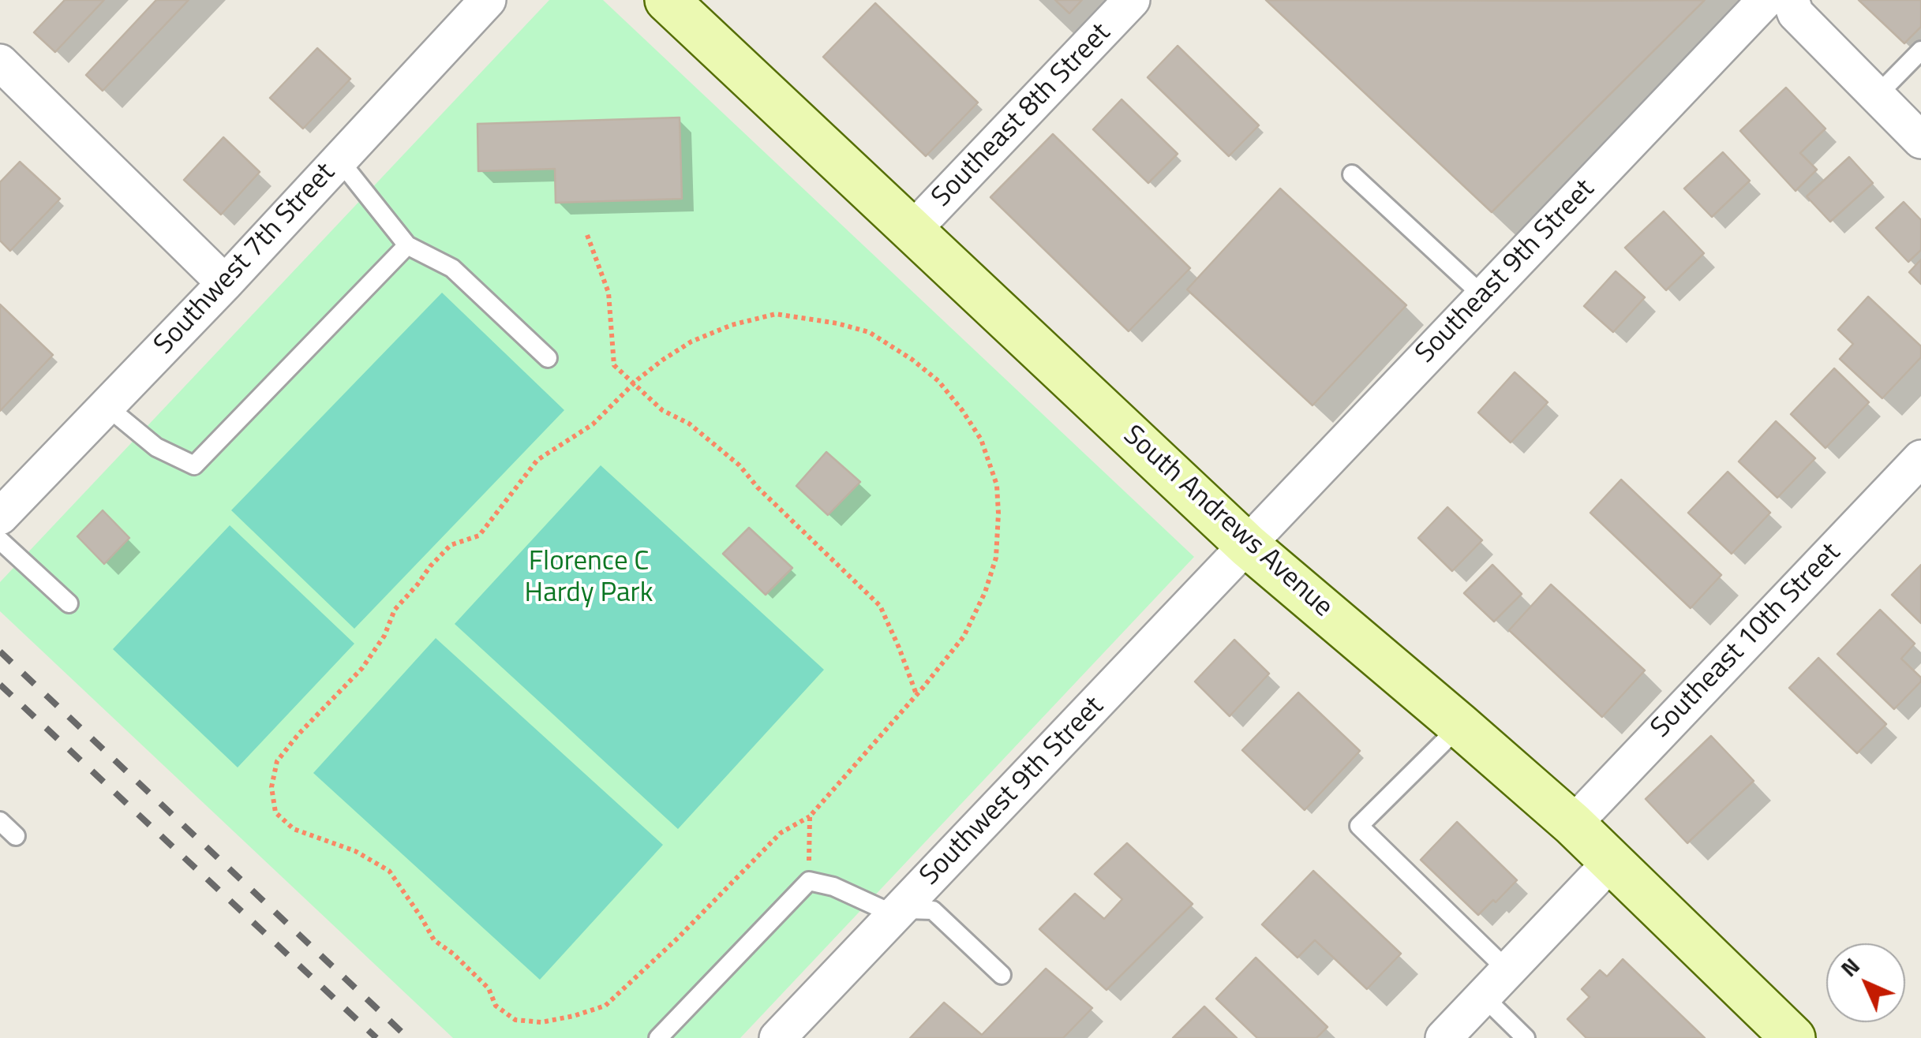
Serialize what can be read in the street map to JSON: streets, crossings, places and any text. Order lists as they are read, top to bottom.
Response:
{
  "streets": {
    "main road": ["South Andrews Avenue"],
    "street": [
      "Southeast 8th Street",
      "Southwest 7th Street",
      "Southeast 9th Street",
      "Southeast 10th Street",
      "Southwest 9th Street"
    ]
  },
  "crossings": [
    ["Southeast 8th Street", "South Andrews Avenue"],
    ["Southeast 9th Street", "South Andrews Avenue"],
    ["Southeast 9th Street", "Southwest 9th Street"],
    ["South Andrews Avenue", "Southeast 10th Street"],
    ["South Andrews Avenue", "Southwest 9th Street"]
  ],
  "parks": ["Florence C Hardy Park"],
  "north": "top left"
}
